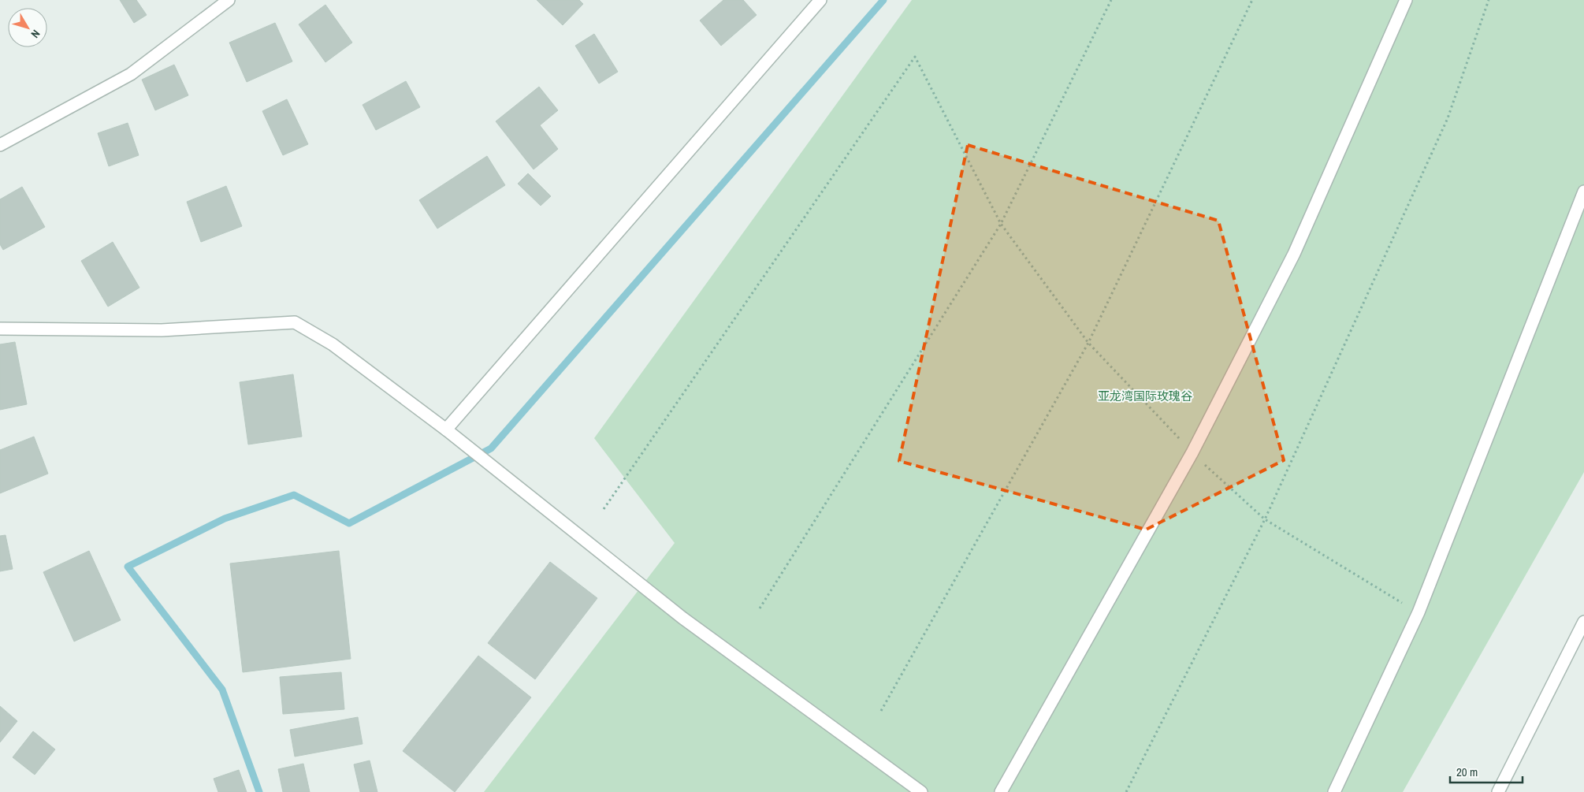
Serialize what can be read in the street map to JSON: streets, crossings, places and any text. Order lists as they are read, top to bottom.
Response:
{
  "parks": ["亚龙湾国际玫瑰谷"],
  "scale_bar": "20 m",
  "north": "bottom right"
}
